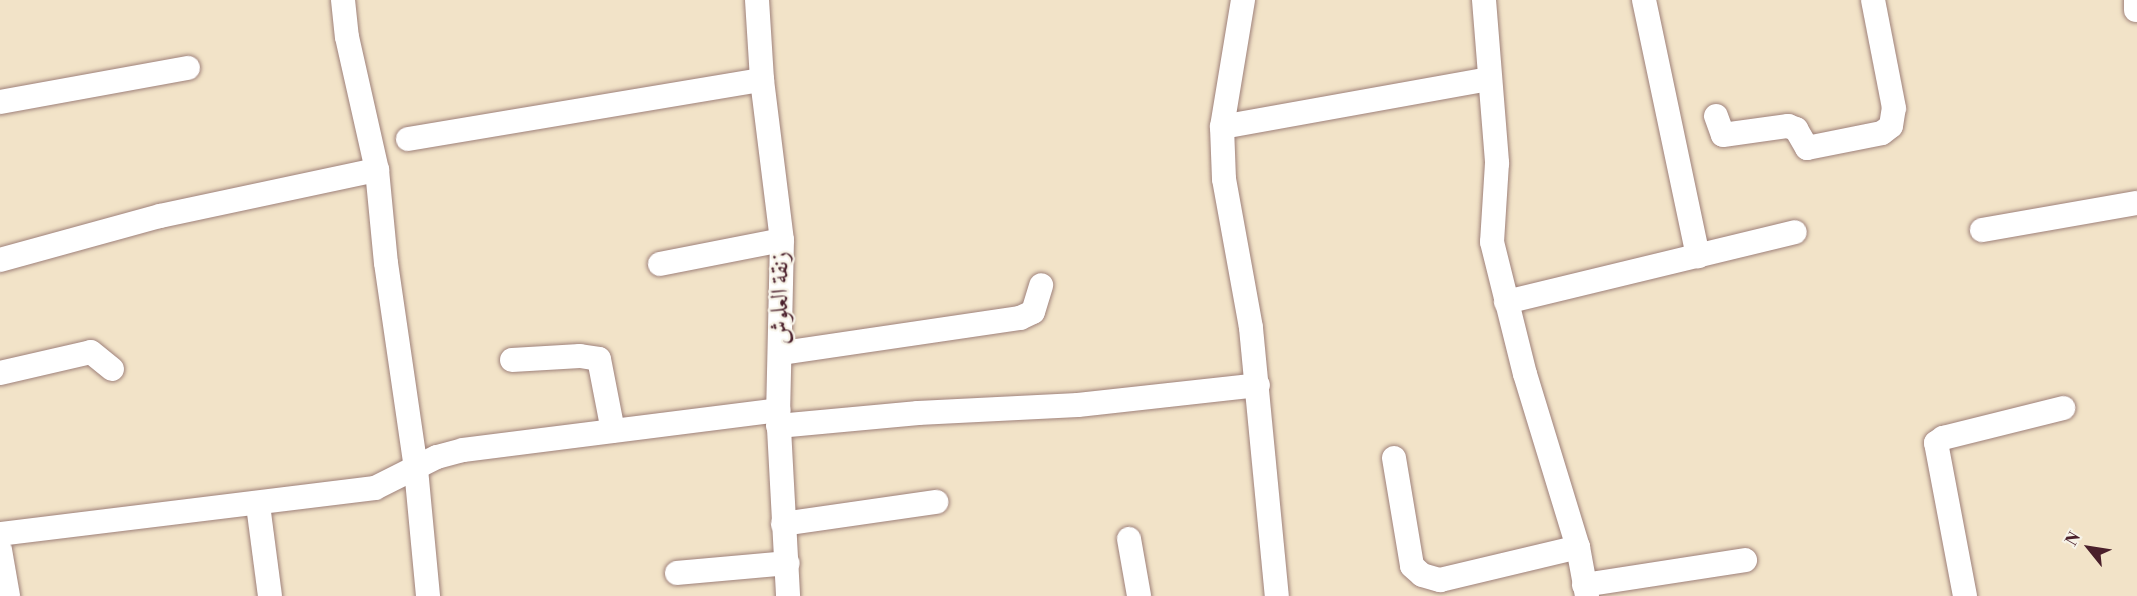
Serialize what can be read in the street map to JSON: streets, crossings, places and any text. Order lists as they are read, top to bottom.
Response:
{
  "streets": {
    "street": ["زنقة العلوش"]
  },
  "north": "top left"
}
